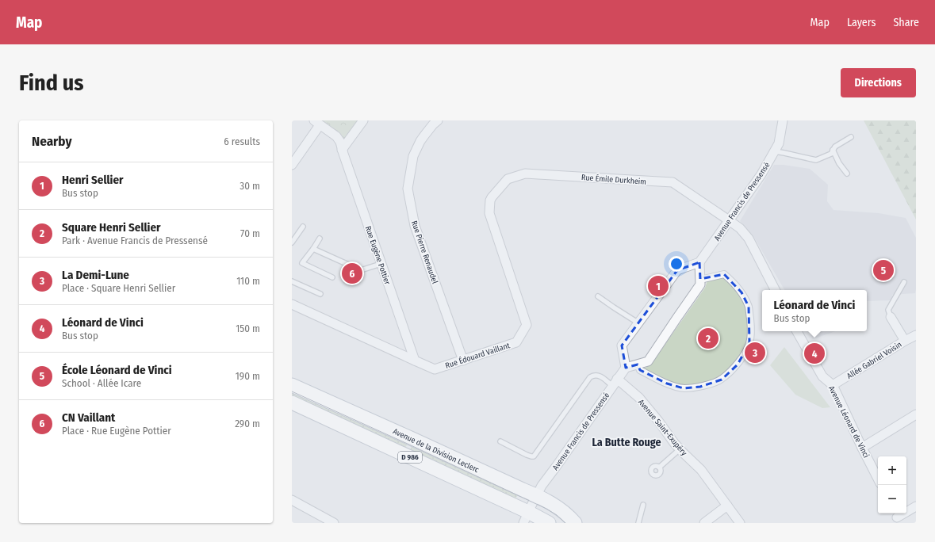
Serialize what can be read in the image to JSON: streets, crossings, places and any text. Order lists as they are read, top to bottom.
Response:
{
  "streets": {
    "main road": ["Avenue de la Division Leclerc", "D 986"],
    "street": [
      "Rue Émile Durkheim",
      "Avenue Francis de Pressensé",
      "Rue Pierre Renaudel",
      "Rue Eugène Pottier",
      "Rue Édouard Vaillant",
      "Allée Gabriel Voisin",
      "Avenue Léonard de Vinci",
      "Avenue Saint-Exupéry"
    ]
  },
  "crossings": [
    ["Rue Émile Durkheim", "Avenue Francis de Pressensé"],
    ["Rue Émile Durkheim", "Rue Édouard Vaillant"],
    ["Avenue Francis de Pressensé", "Avenue Saint-Exupéry"],
    ["Avenue Francis de Pressensé", "Avenue de la Division Leclerc"],
    ["Avenue Francis de Pressensé", "D 986"],
    ["Rue Pierre Renaudel", "Rue Édouard Vaillant"],
    ["Rue Eugène Pottier", "Rue Édouard Vaillant"],
    ["Allée Gabriel Voisin", "Avenue Léonard de Vinci"]
  ],
  "districts": ["La Butte Rouge"],
  "page": {
    "header": "Map",
    "nav": ["Map", "Layers", "Share"],
    "buttons": "Directions",
    "title": "Find us",
    "heading": ["Nearby", "6 results"],
    "list": [
      {
        "mark": "1",
        "name": "Henri Sellier",
        "note": "Bus stop",
        "value": "30 m"
      },
      {
        "mark": "2",
        "name": "Square Henri Sellier",
        "note": "Park · Avenue Francis de Pressensé",
        "value": "70 m"
      },
      {
        "mark": "3",
        "name": "La Demi-Lune",
        "note": "Place · Square Henri Sellier",
        "value": "110 m"
      },
      {
        "mark": "4",
        "name": "Léonard de Vinci",
        "note": "Bus stop",
        "value": "150 m"
      },
      {
        "mark": "5",
        "name": "École Léonard de Vinci",
        "note": "School · Allée Icare",
        "value": "190 m"
      },
      {
        "mark": "6",
        "name": "CN Vaillant",
        "note": "Place · Rue Eugène Pottier",
        "value": "290 m"
      }
    ],
    "pins": [
      "5",
      "6",
      "1",
      "2",
      "3",
      "4"
    ],
    "popup": ["Léonard de Vinci", "Bus stop"],
    "map_buttons": ["+", "−"]
  }
}
